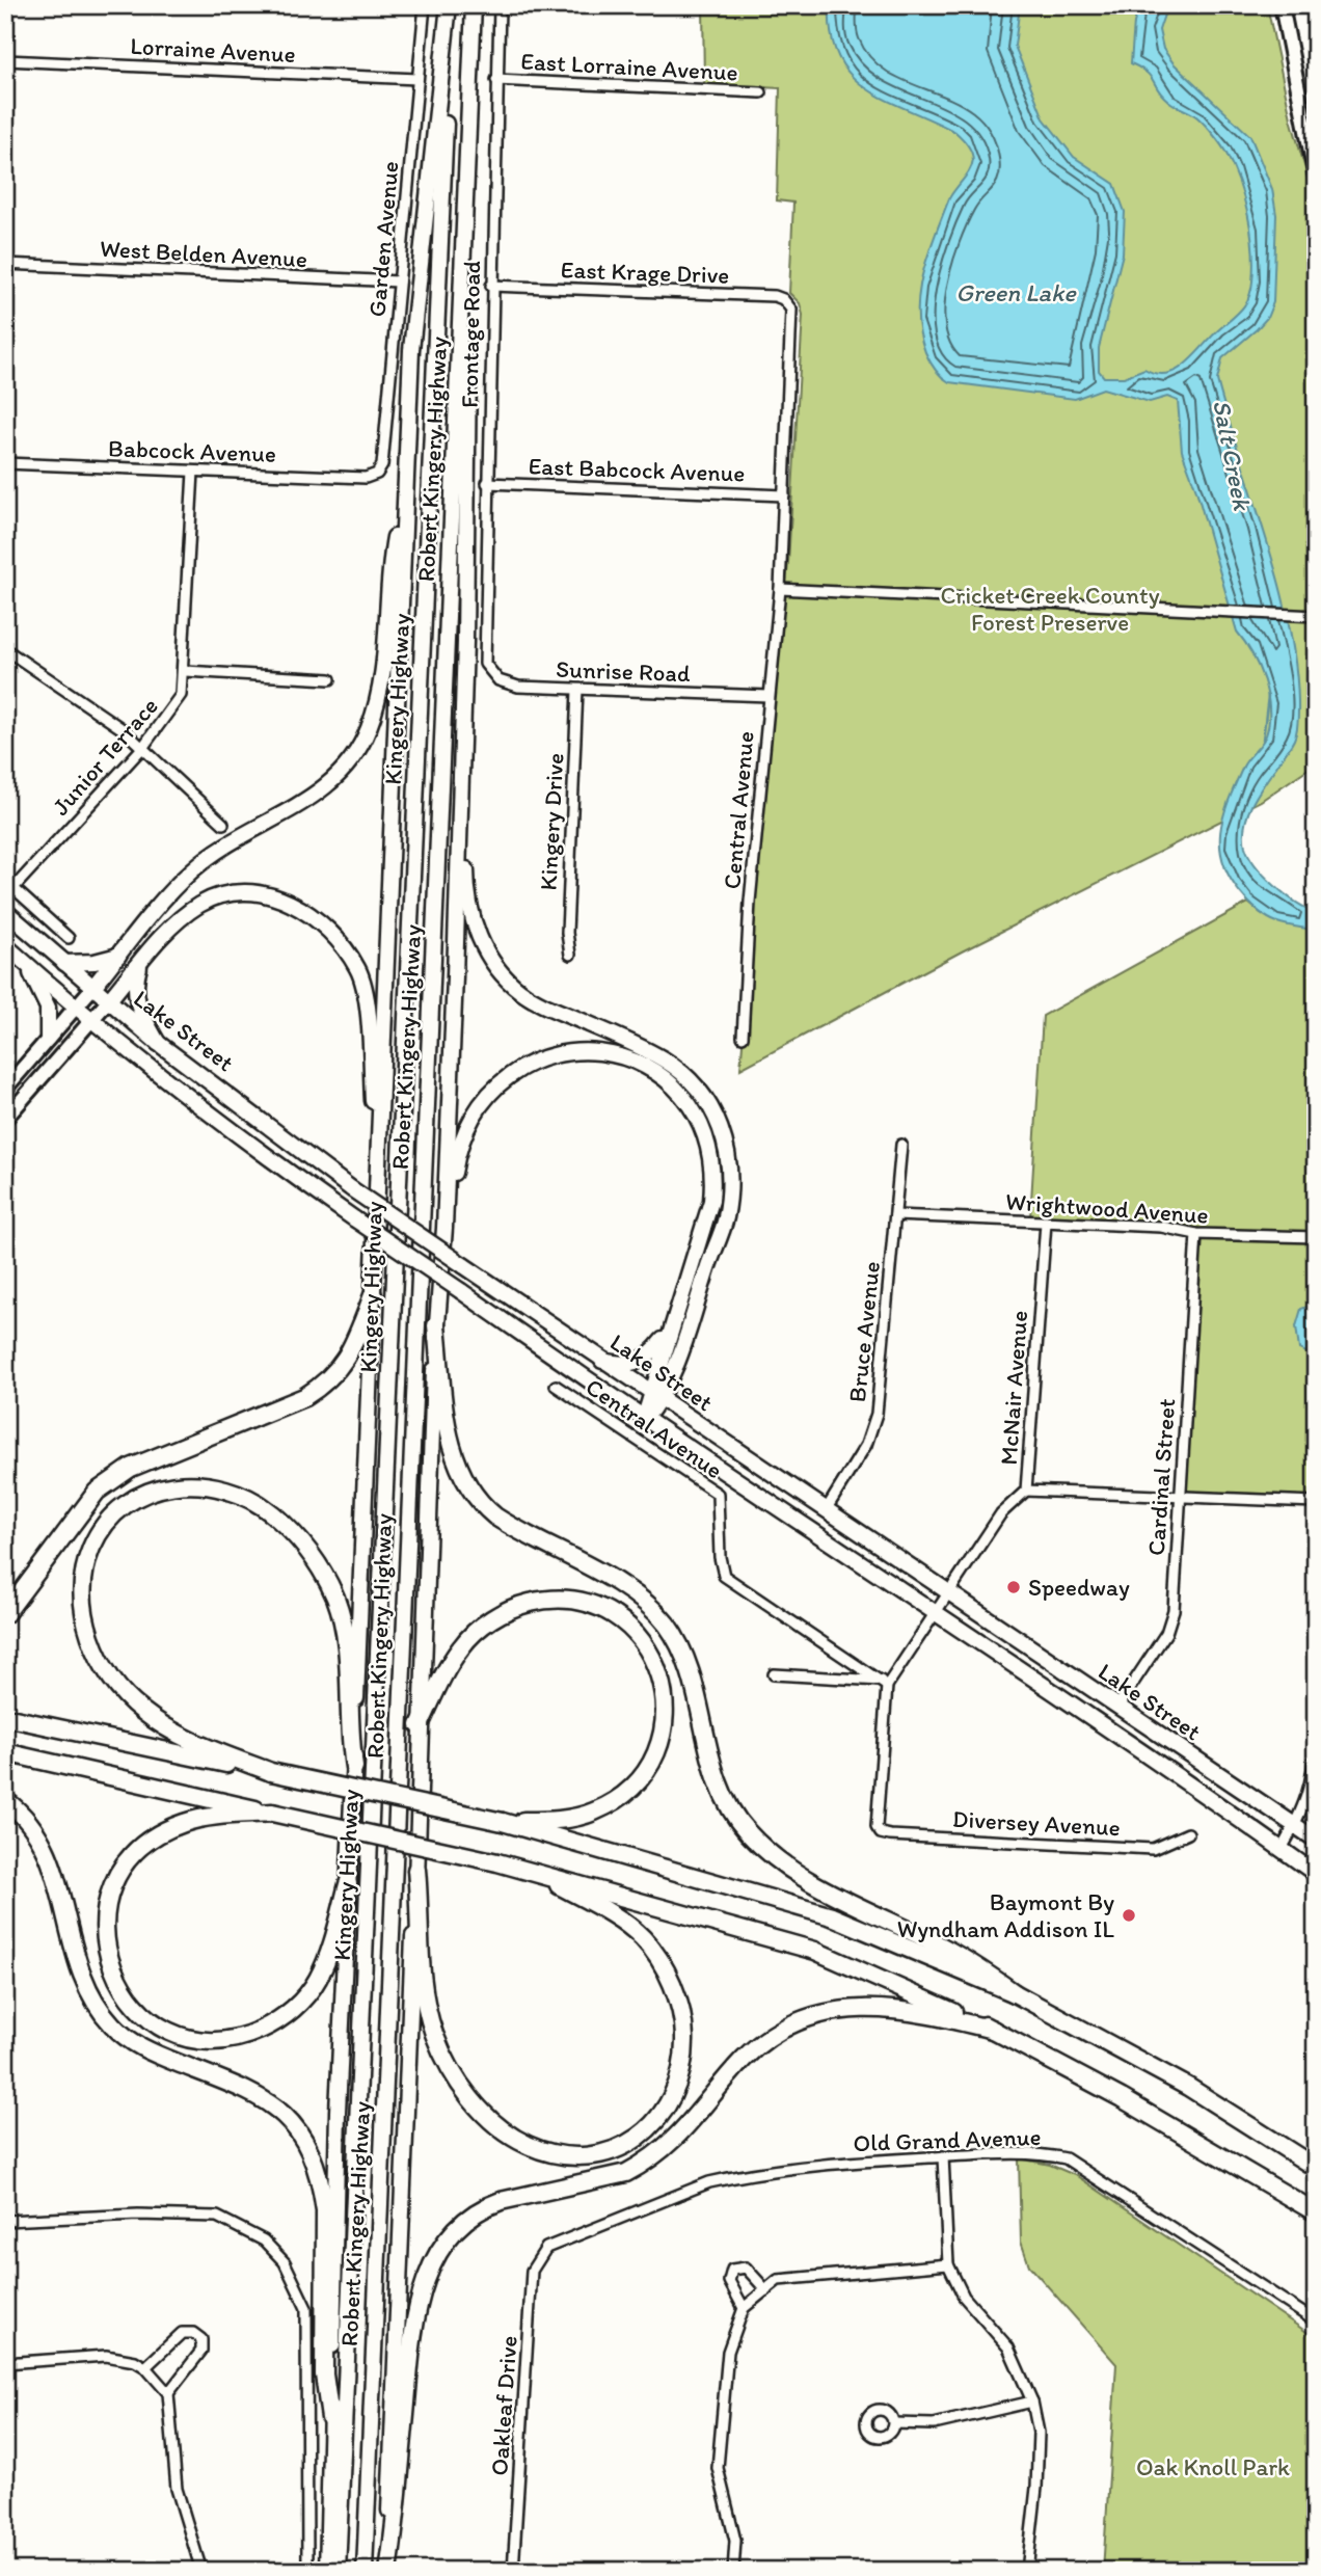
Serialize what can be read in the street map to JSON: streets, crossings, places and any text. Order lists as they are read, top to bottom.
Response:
{
  "streets": {
    "main road": ["Robert Kingery Highway", "Kingery Highway", "Lake Street"],
    "street": [
      "Lorraine Avenue",
      "East Lorraine Avenue",
      "Garden Avenue",
      "West Belden Avenue",
      "East Krage Drive",
      "Frontage Road",
      "Babcock Avenue",
      "East Babcock Avenue",
      "Sunrise Road",
      "Junior Terrace",
      "Central Avenue",
      "Kingery Drive",
      "Wrightwood Avenue",
      "Bruce Avenue",
      "McNair Avenue",
      "Cardinal Street",
      "Diversey Avenue",
      "Old Grand Avenue",
      "Oakleaf Drive"
    ]
  },
  "crossings": [
    ["Lorraine Avenue", "Garden Avenue"],
    ["East Lorraine Avenue", "Frontage Road"],
    ["Garden Avenue", "West Belden Avenue"],
    ["Garden Avenue", "Babcock Avenue"],
    ["East Krage Drive", "Frontage Road"],
    ["East Krage Drive", "Central Avenue"],
    ["Frontage Road", "East Babcock Avenue"],
    ["Frontage Road", "Sunrise Road"],
    ["Babcock Avenue", "Junior Terrace"],
    ["East Babcock Avenue", "Central Avenue"],
    ["Sunrise Road", "Central Avenue"],
    ["Sunrise Road", "Kingery Drive"],
    ["Central Avenue", "McNair Avenue"],
    ["Central Avenue", "Diversey Avenue"],
    ["Lake Street", "Bruce Avenue"],
    ["Lake Street", "McNair Avenue"],
    ["Lake Street", "Cardinal Street"],
    ["Wrightwood Avenue", "Bruce Avenue"],
    ["Wrightwood Avenue", "McNair Avenue"],
    ["Wrightwood Avenue", "Cardinal Street"],
    ["McNair Avenue", "Diversey Avenue"],
    ["Old Grand Avenue", "Oakleaf Drive"]
  ],
  "water": ["Green Lake", "Salt Creek"],
  "parks": ["Cricket Creek County Forest Preserve", "Oak Knoll Park"],
  "places": ["Speedway", "Baymont By Wyndham Addison IL"]
}
